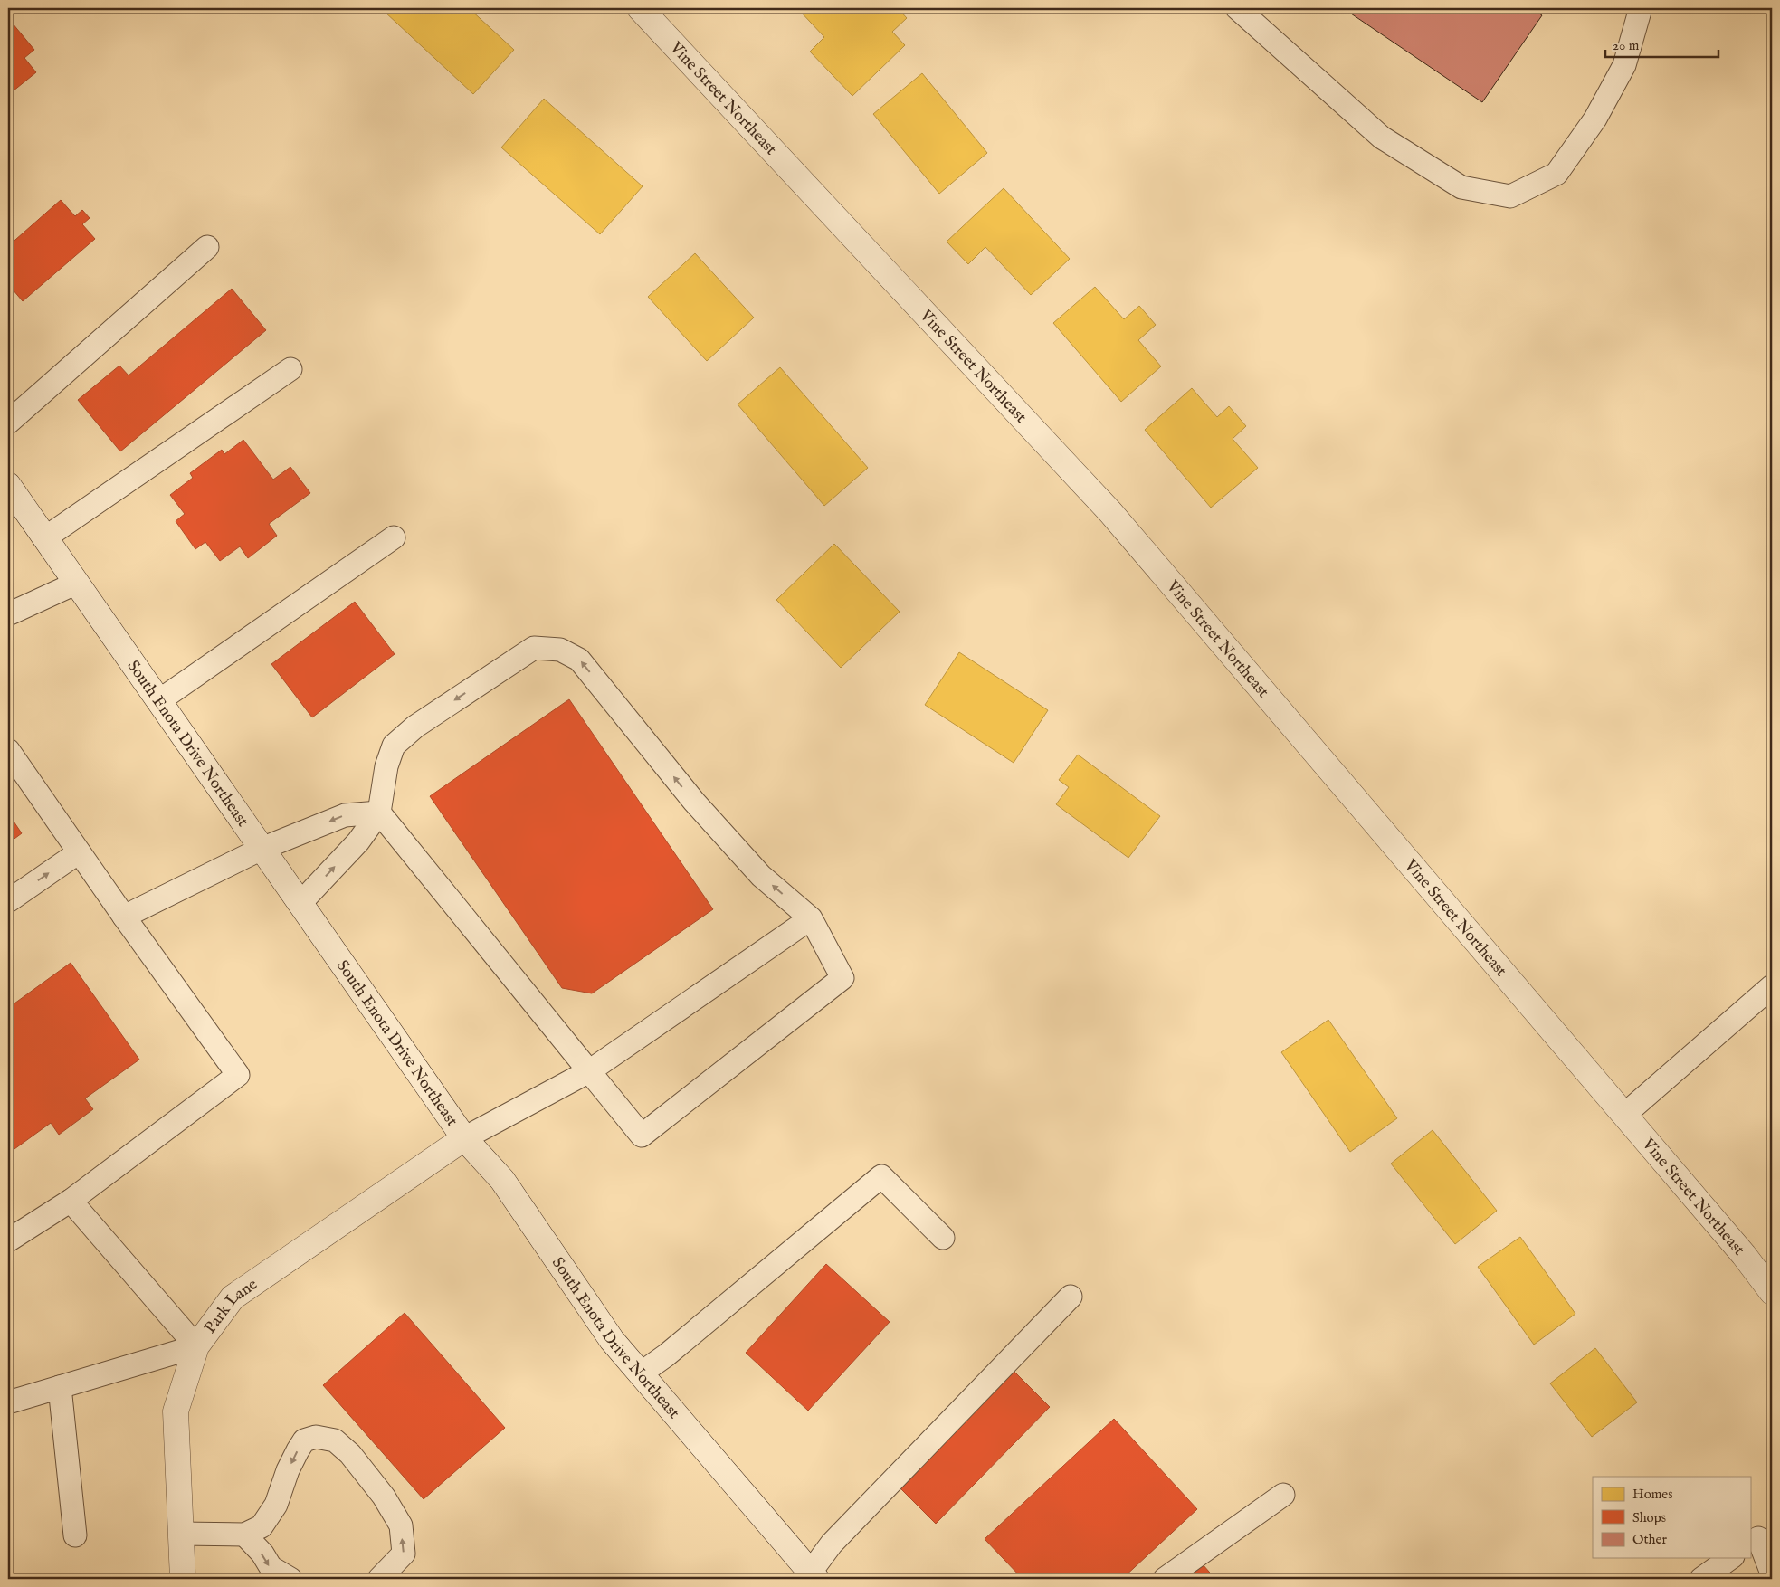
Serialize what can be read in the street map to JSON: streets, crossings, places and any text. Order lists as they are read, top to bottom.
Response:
{
  "streets": {
    "street": ["Vine Street Northeast", "South Enota Drive Northeast", "Park Lane"]
  },
  "crossings": [
    ["South Enota Drive Northeast", "Park Lane"]
  ],
  "legend": ["Homes", "Shops", "Other"],
  "scale_bar": "20 m"
}
